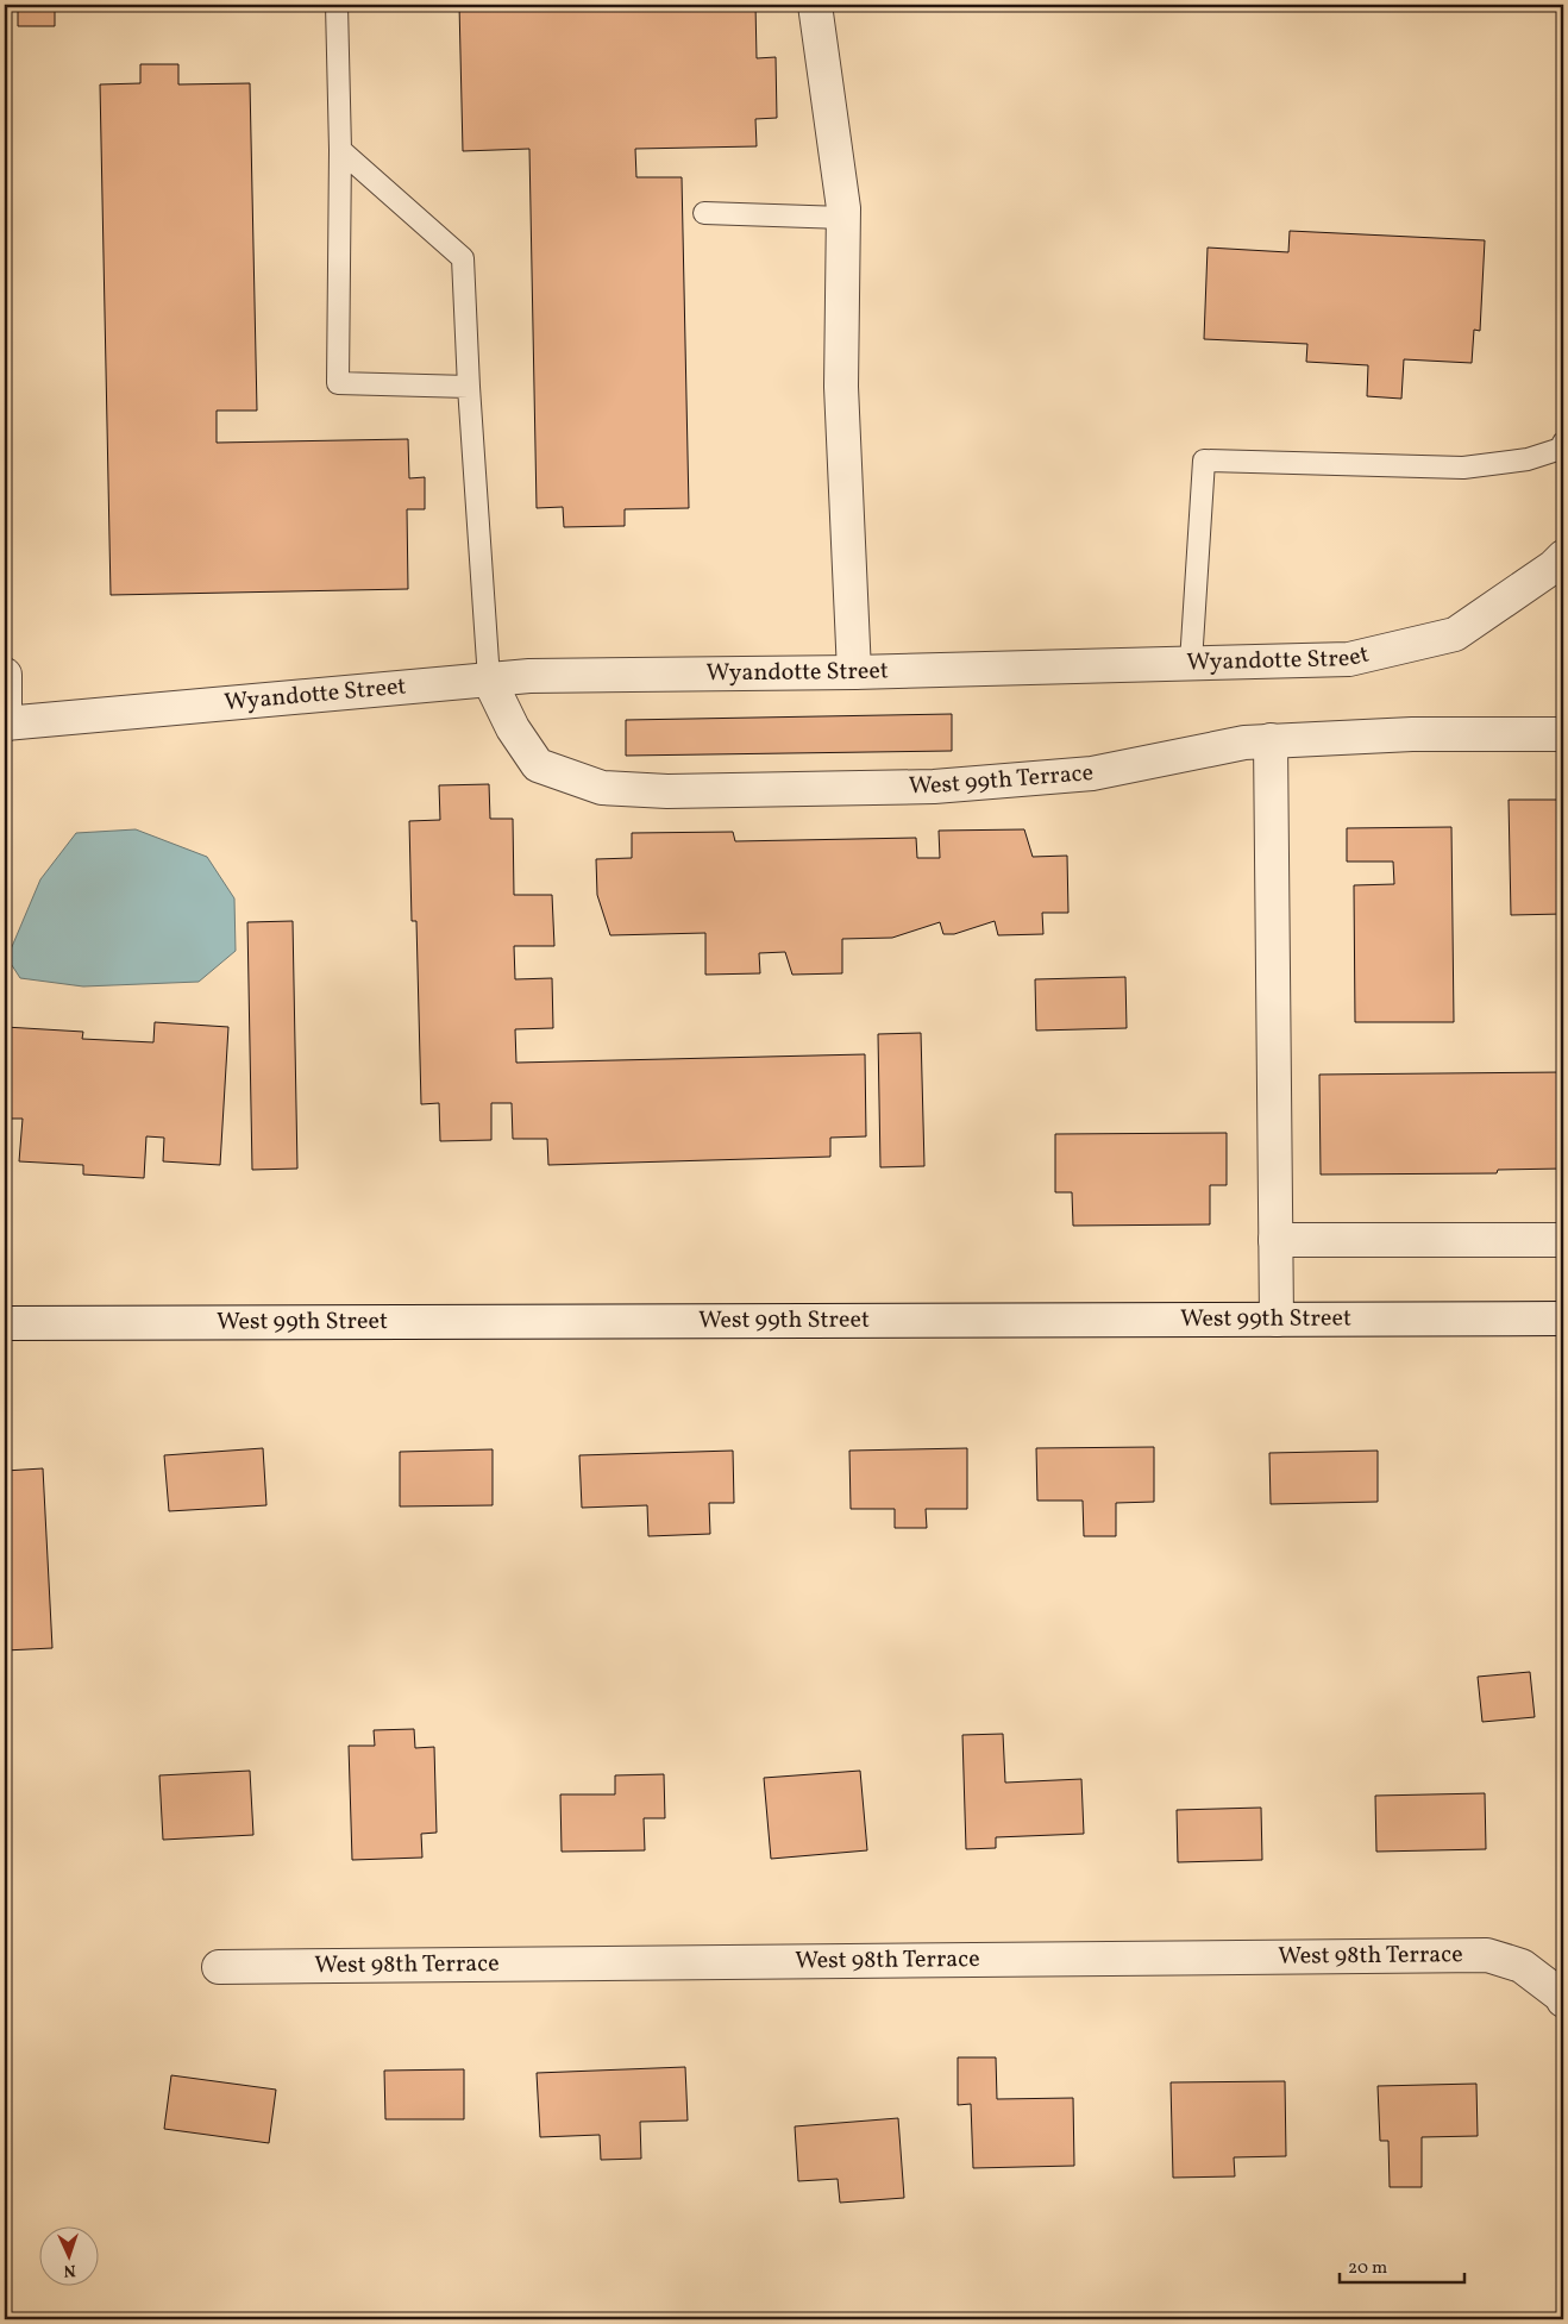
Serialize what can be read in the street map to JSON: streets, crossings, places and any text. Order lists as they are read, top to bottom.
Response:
{
  "streets": {
    "street": [
      "Wyandotte Street",
      "West 99th Terrace",
      "West 99th Street",
      "West 98th Terrace"
    ]
  },
  "crossings": [
    ["Wyandotte Street", "West 99th Terrace"]
  ],
  "scale_bar": "20 m",
  "north": "bottom"
}
